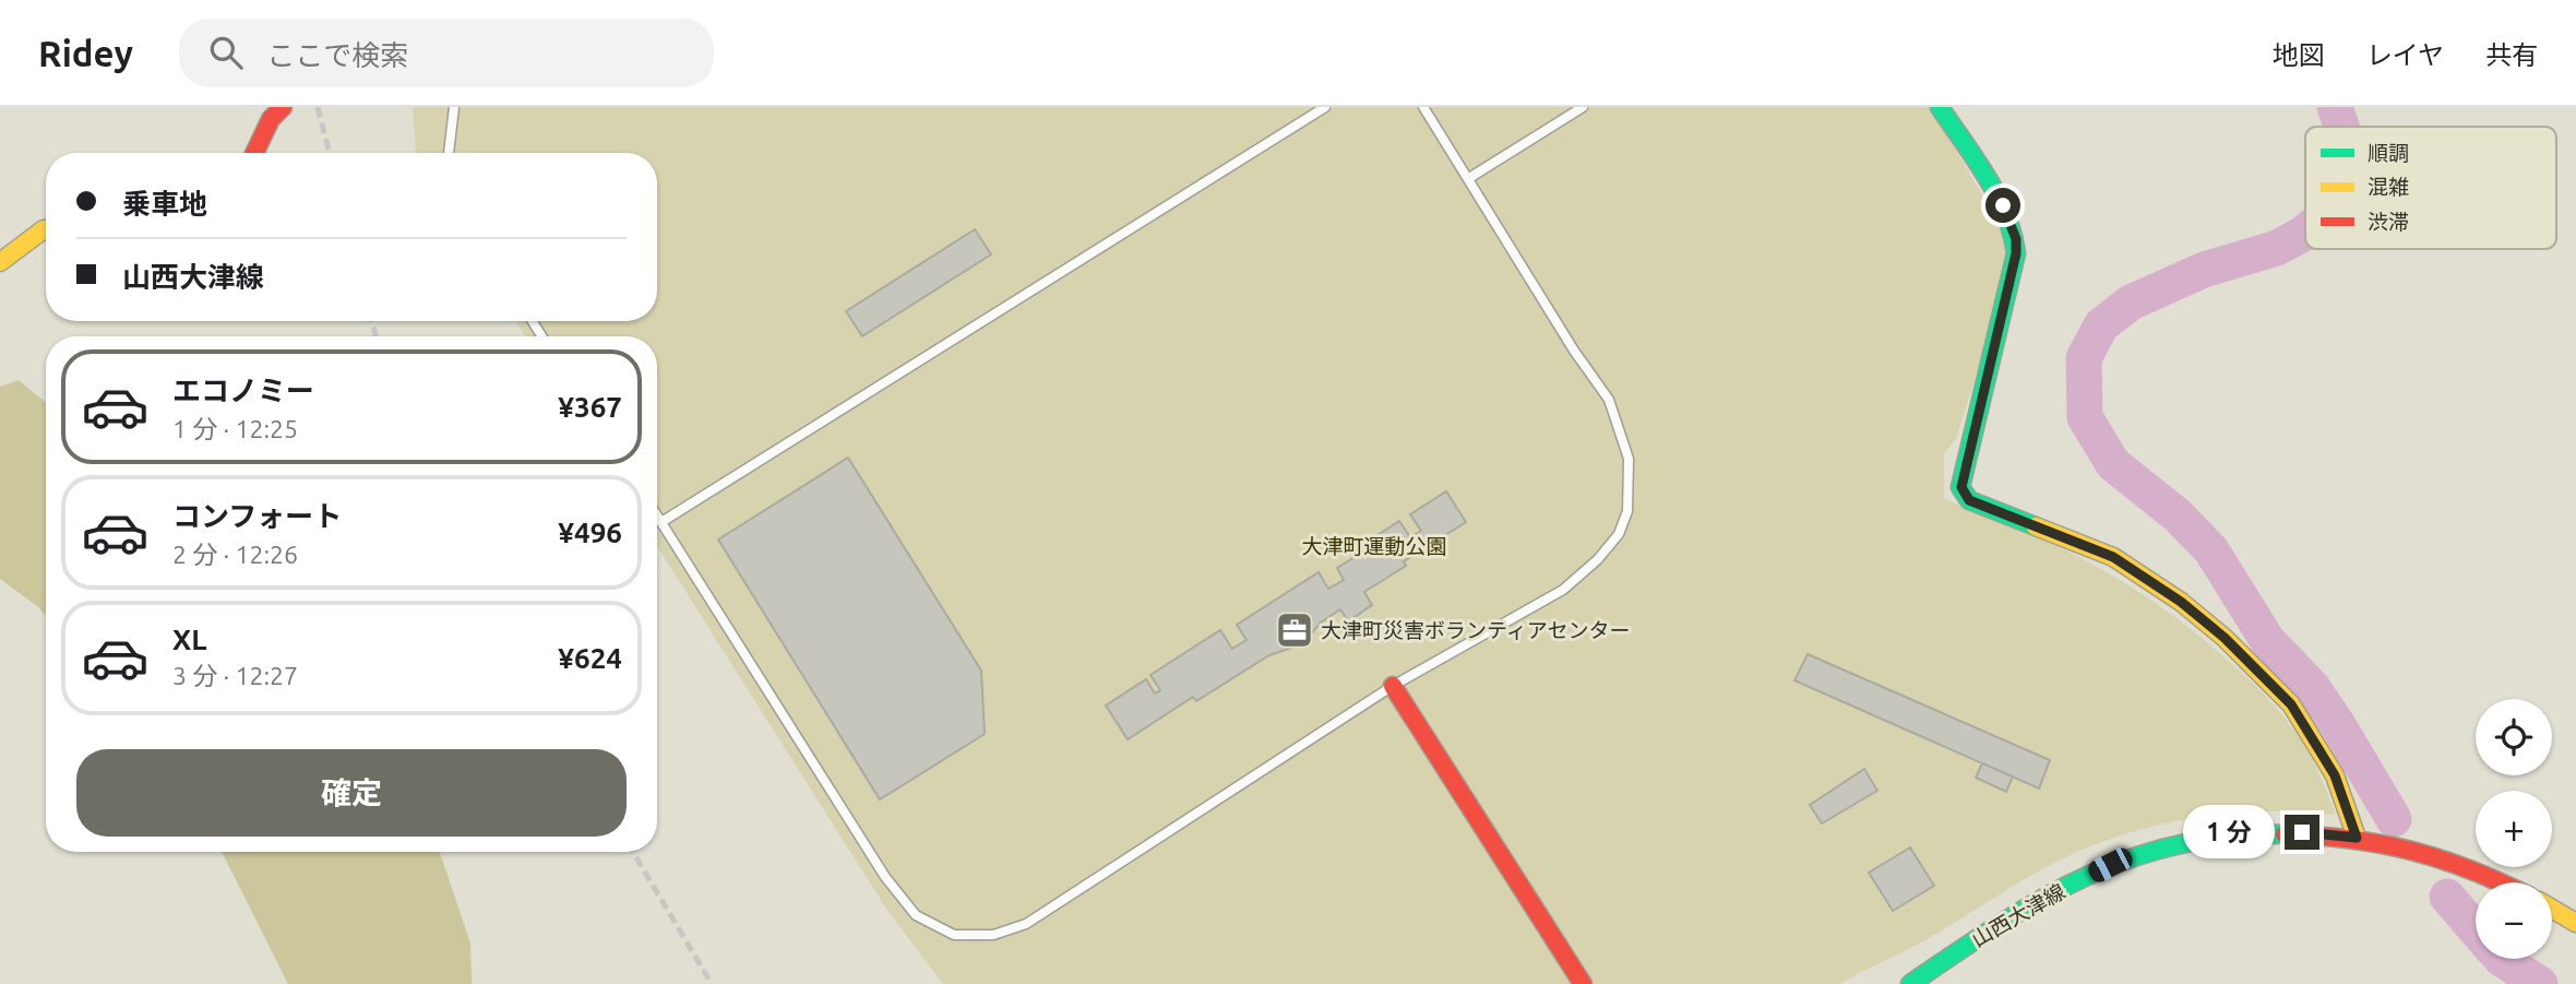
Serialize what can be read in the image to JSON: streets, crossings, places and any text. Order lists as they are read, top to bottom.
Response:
{
  "streets": {
    "street": ["山西大津線"]
  },
  "parks": ["大津町運動公園"],
  "places": {
    "office": ["大津町災害ボランティアセンター"]
  },
  "legend": ["順調", "混雑", "渋滞"],
  "page": {
    "header": "Ridey",
    "search": "ここで検索",
    "nav": ["地図", "レイヤ", "共有"],
    "banner": ["乗車地", "山西大津線"],
    "list": [
      {
        "name": "エコノミー",
        "note": "1 分 · 12:25",
        "value": "¥367"
      },
      {
        "name": "コンフォート",
        "note": "2 分 · 12:26",
        "value": "¥496"
      },
      {
        "name": "XL",
        "note": "3 分 · 12:27",
        "value": "¥624"
      }
    ],
    "map_buttons": ["+", "−"],
    "buttons": "確定",
    "bubble": "1 分"
  }
}
